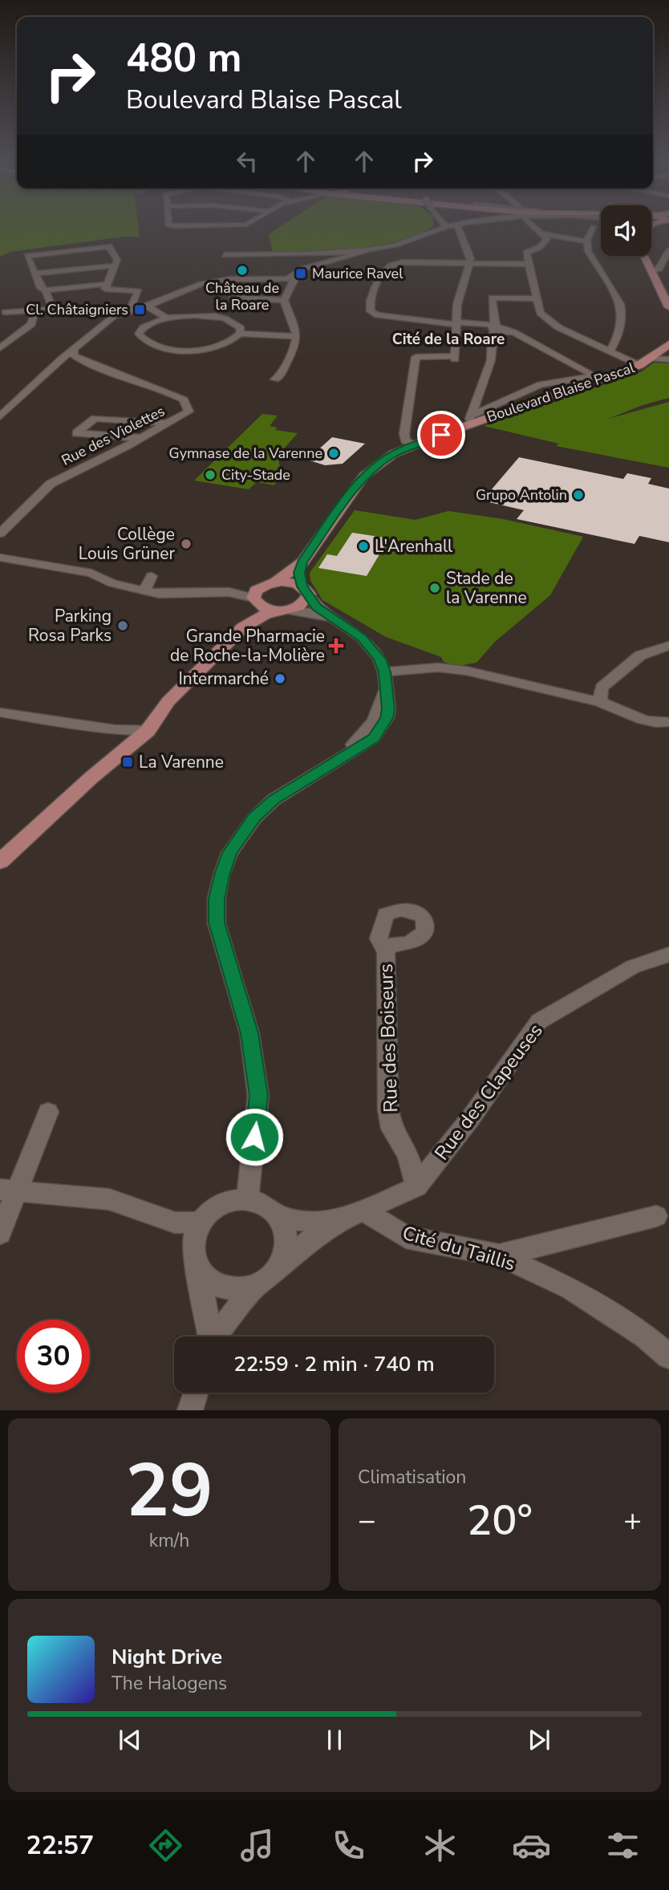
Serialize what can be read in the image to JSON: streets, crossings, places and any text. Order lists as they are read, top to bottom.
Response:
{
  "streets": {
    "main road": ["Boulevard Blaise Pascal"],
    "street": [
      "Rue des Violettes",
      "Rue des Boiseurs",
      "Rue des Clapeuses",
      "Cité du Taillis"
    ]
  },
  "crossings": [
    ["Rue des Boiseurs", "Rue des Clapeuses"],
    ["Rue des Clapeuses", "Cité du Taillis"]
  ],
  "districts": ["Cité de la Roare"],
  "places": {
    "other": [
      "Château de la Roare",
      "Gymnase de la Varenne",
      "City-Stade",
      "Grupo Antolin",
      "Collège Louis Grüner",
      "L'Arenhall",
      "Stade de la Varenne",
      "Parking Rosa Parks",
      "Intermarché"
    ],
    "transit": ["Maurice Ravel", "Cl. Châtaigniers", "La Varenne"],
    "health": ["Grande Pharmacie de Roche-la-Molière"]
  },
  "page": {
    "turn": ["480 m", "Boulevard Blaise Pascal"],
    "limit": "30",
    "trip": "22:59 · 2 min · 740 m",
    "tile": [
      ["29", "km/h"],
      "Climatisation"
    ],
    "heat": ["−", "20°", "+"],
    "song": ["Night Drive", "The Halogens"],
    "tabs": "22:57"
  }
}
